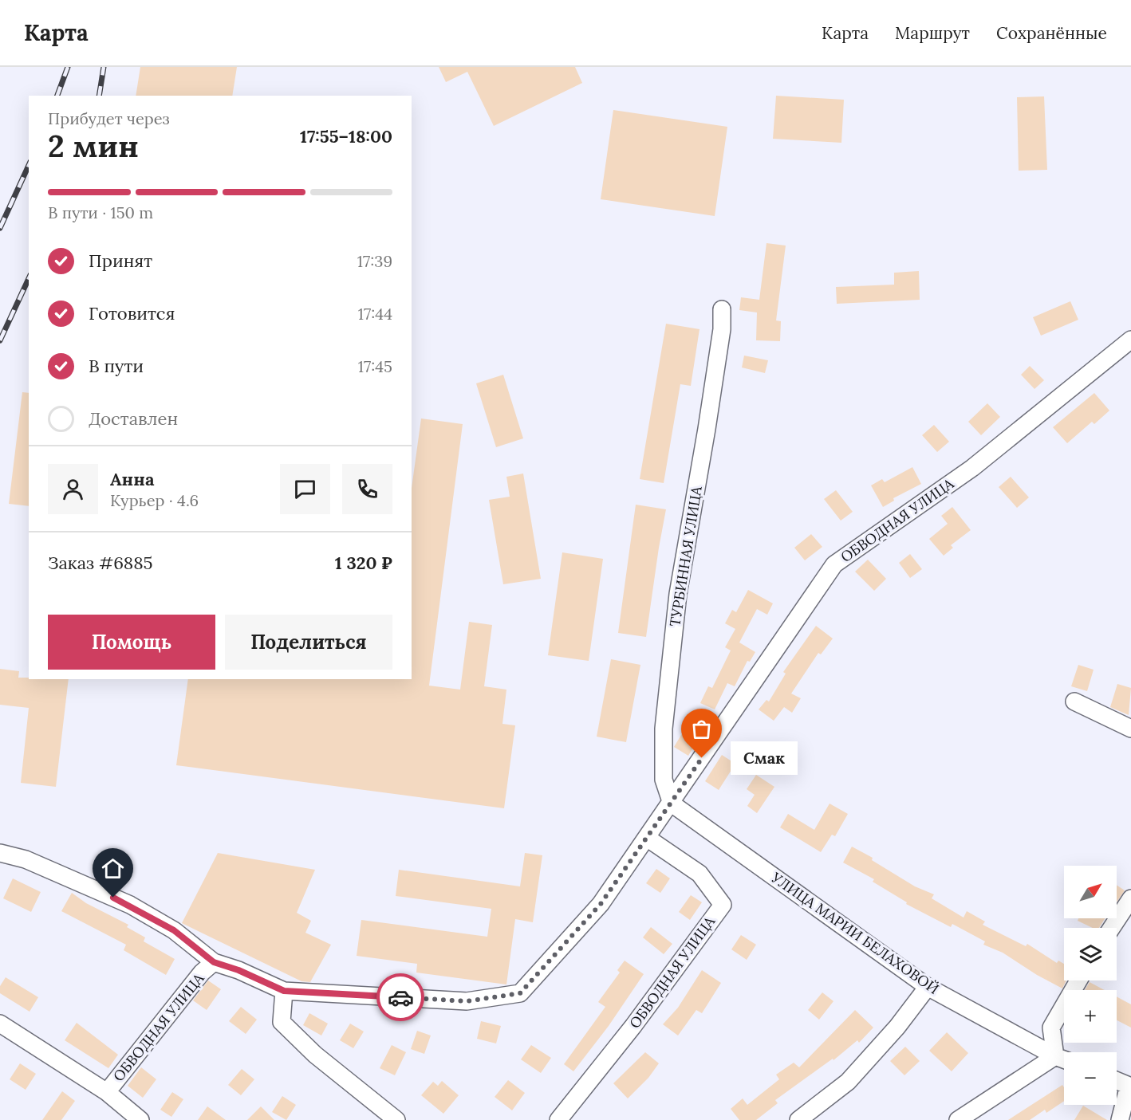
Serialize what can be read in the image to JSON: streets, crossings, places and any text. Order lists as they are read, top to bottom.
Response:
{
  "streets": {
    "street": ["ОБВОДНАЯ УЛИЦА", "ТУРБИННАЯ УЛИЦА", "УЛИЦА МАРИИ БЕЛАХОВОЙ"]
  },
  "crossings": [
    ["ОБВОДНАЯ УЛИЦА", "ТУРБИННАЯ УЛИЦА"],
    ["ОБВОДНАЯ УЛИЦА", "УЛИЦА МАРИИ БЕЛАХОВОЙ"],
    ["ТУРБИННАЯ УЛИЦА", "УЛИЦА МАРИИ БЕЛАХОВОЙ"]
  ],
  "places": ["Смак"],
  "north": "top right",
  "page": {
    "header": "Карта",
    "nav": ["Карта", "Маршрут", "Сохранённые"],
    "heading": ["2 мин", "Прибудет через", "17:55–18:00"],
    "panel": [
      "Анна",
      "Курьер · 4.6",
      "Заказ #6885",
      "1 320 ₽"
    ],
    "bar": "В пути · 150 m",
    "list": [
      ["Принят", "17:39"],
      ["Готовится", "17:44"],
      ["В пути", "17:45"],
      "Доставлен"
    ],
    "buttons": ["Помощь", "Поделиться"],
    "bubble": "Смак",
    "map_buttons": ["+", "−"]
  }
}
